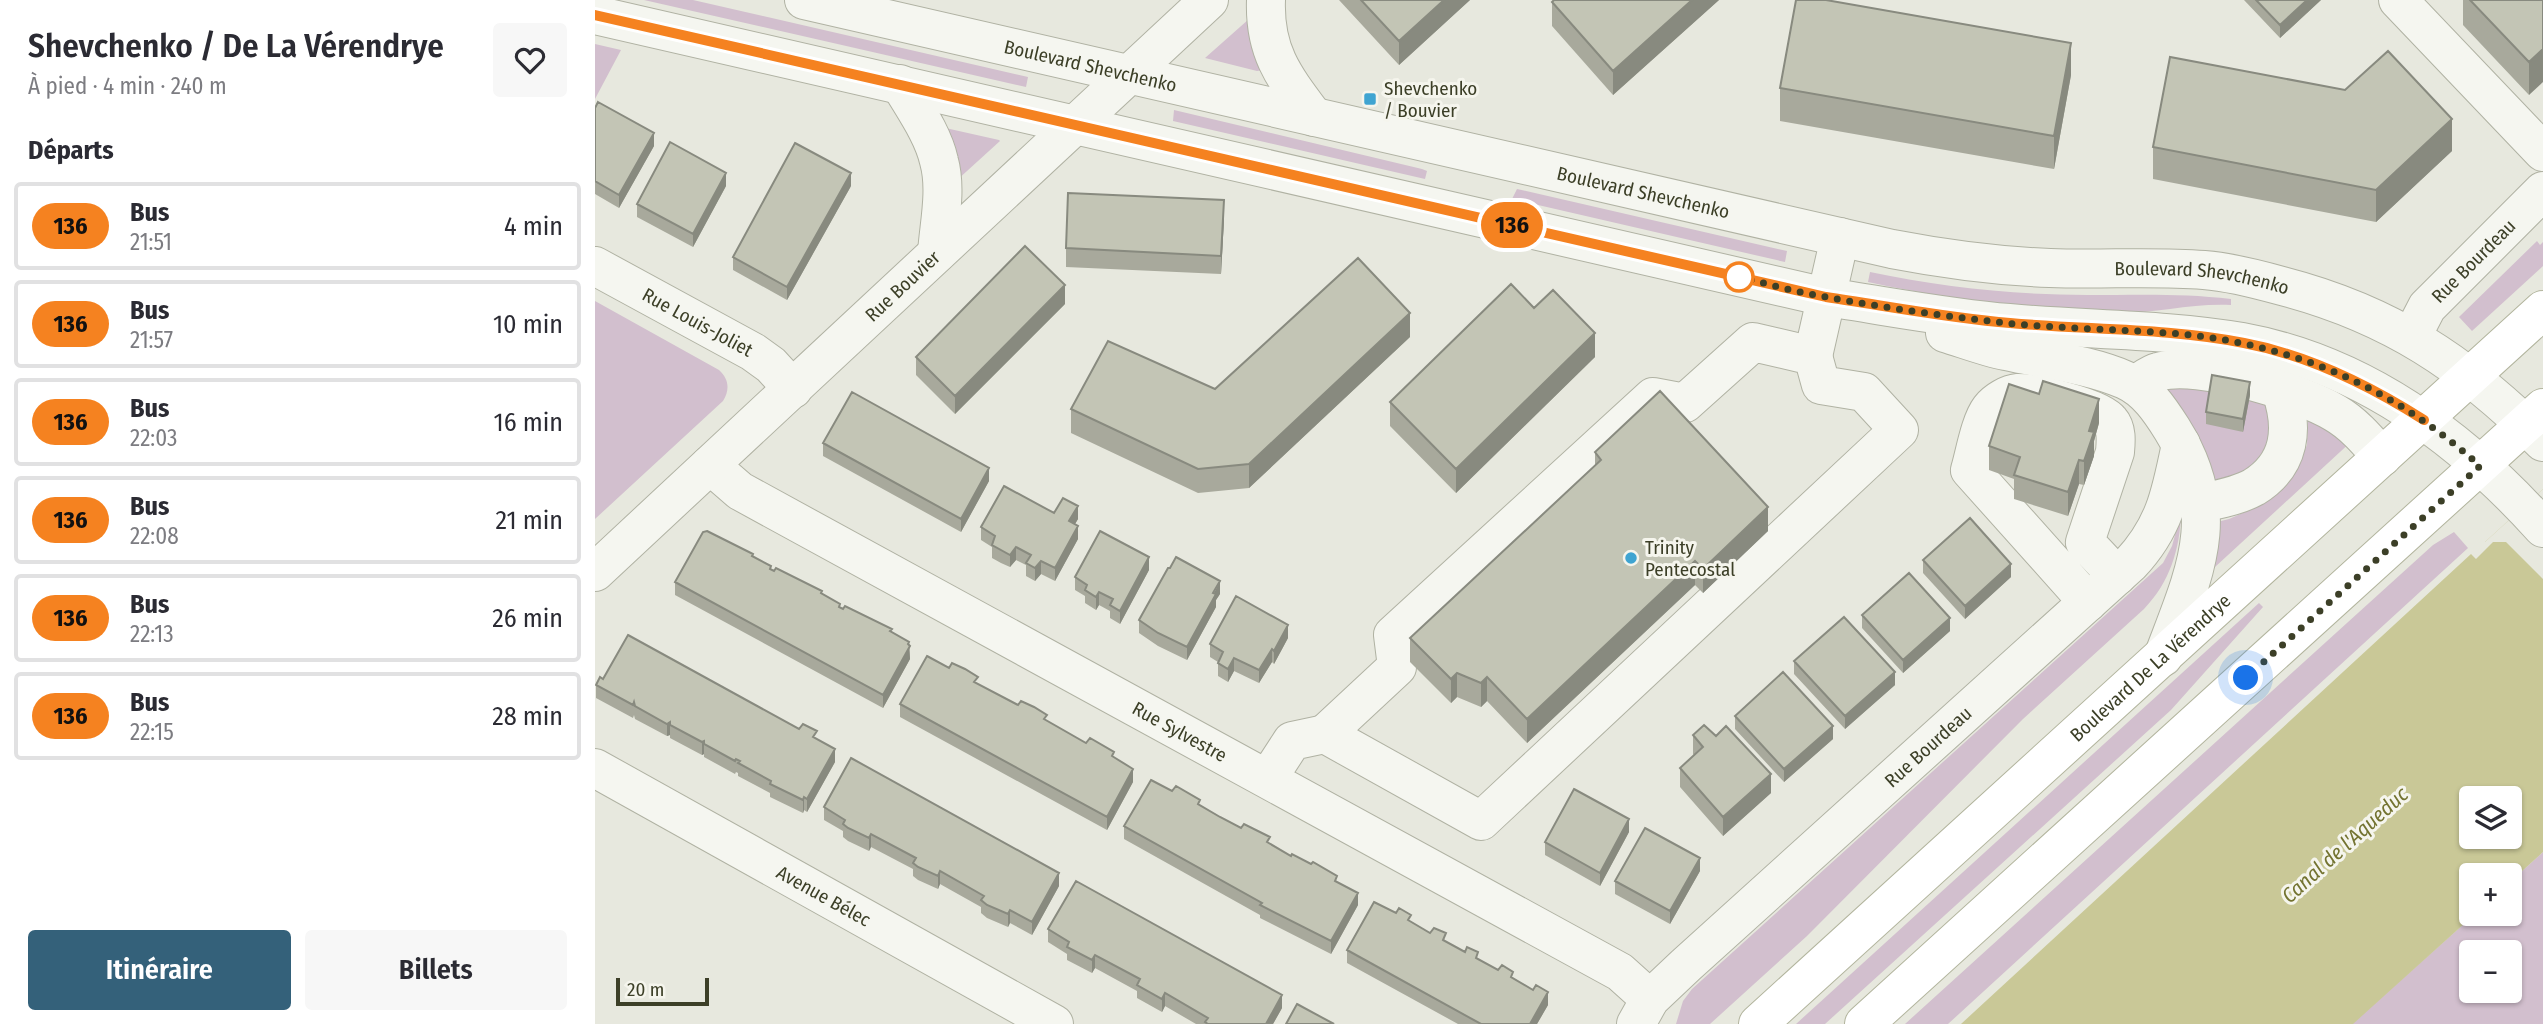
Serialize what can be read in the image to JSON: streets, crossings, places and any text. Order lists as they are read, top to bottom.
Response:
{
  "streets": {
    "main road": ["Boulevard De La Vérendrye"],
    "street": [
      "Boulevard Shevchenko",
      "Rue Bourdeau",
      "Rue Bouvier",
      "Rue Louis-Joliet",
      "Rue Sylvestre",
      "Avenue Bélec"
    ]
  },
  "crossings": [
    ["Boulevard Shevchenko", "Rue Bourdeau"],
    ["Boulevard Shevchenko", "Rue Bouvier"],
    ["Boulevard Shevchenko", "Boulevard De La Vérendrye"],
    ["Rue Bourdeau", "Rue Sylvestre"],
    ["Rue Bouvier", "Rue Louis-Joliet"],
    ["Rue Bouvier", "Rue Sylvestre"]
  ],
  "water": ["Canal de l'Aqueduc"],
  "places": {
    "transit": ["Shevchenko / Bouvier"],
    "other": ["Trinity Pentecostal"]
  },
  "lines": ["bus line 136"],
  "scale_bar": "20 m",
  "page": {
    "heading": [
      ["Shevchenko / De La Vérendrye", "À pied · 4 min · 240 m"],
      "Départs"
    ],
    "on_map": "136",
    "list": [
      {
        "mark": "136",
        "name": "Bus",
        "note": "21:51",
        "value": "4 min"
      },
      {
        "mark": "136",
        "name": "Bus",
        "note": "21:57",
        "value": "10 min"
      },
      {
        "mark": "136",
        "name": "Bus",
        "note": "22:03",
        "value": "16 min"
      },
      {
        "mark": "136",
        "name": "Bus",
        "note": "22:08",
        "value": "21 min"
      },
      {
        "mark": "136",
        "name": "Bus",
        "note": "22:13",
        "value": "26 min"
      },
      {
        "mark": "136",
        "name": "Bus",
        "note": "22:15",
        "value": "28 min"
      }
    ],
    "map_buttons": ["+", "−"],
    "buttons": ["Itinéraire", "Billets"],
    "scale": "20 m"
  }
}
